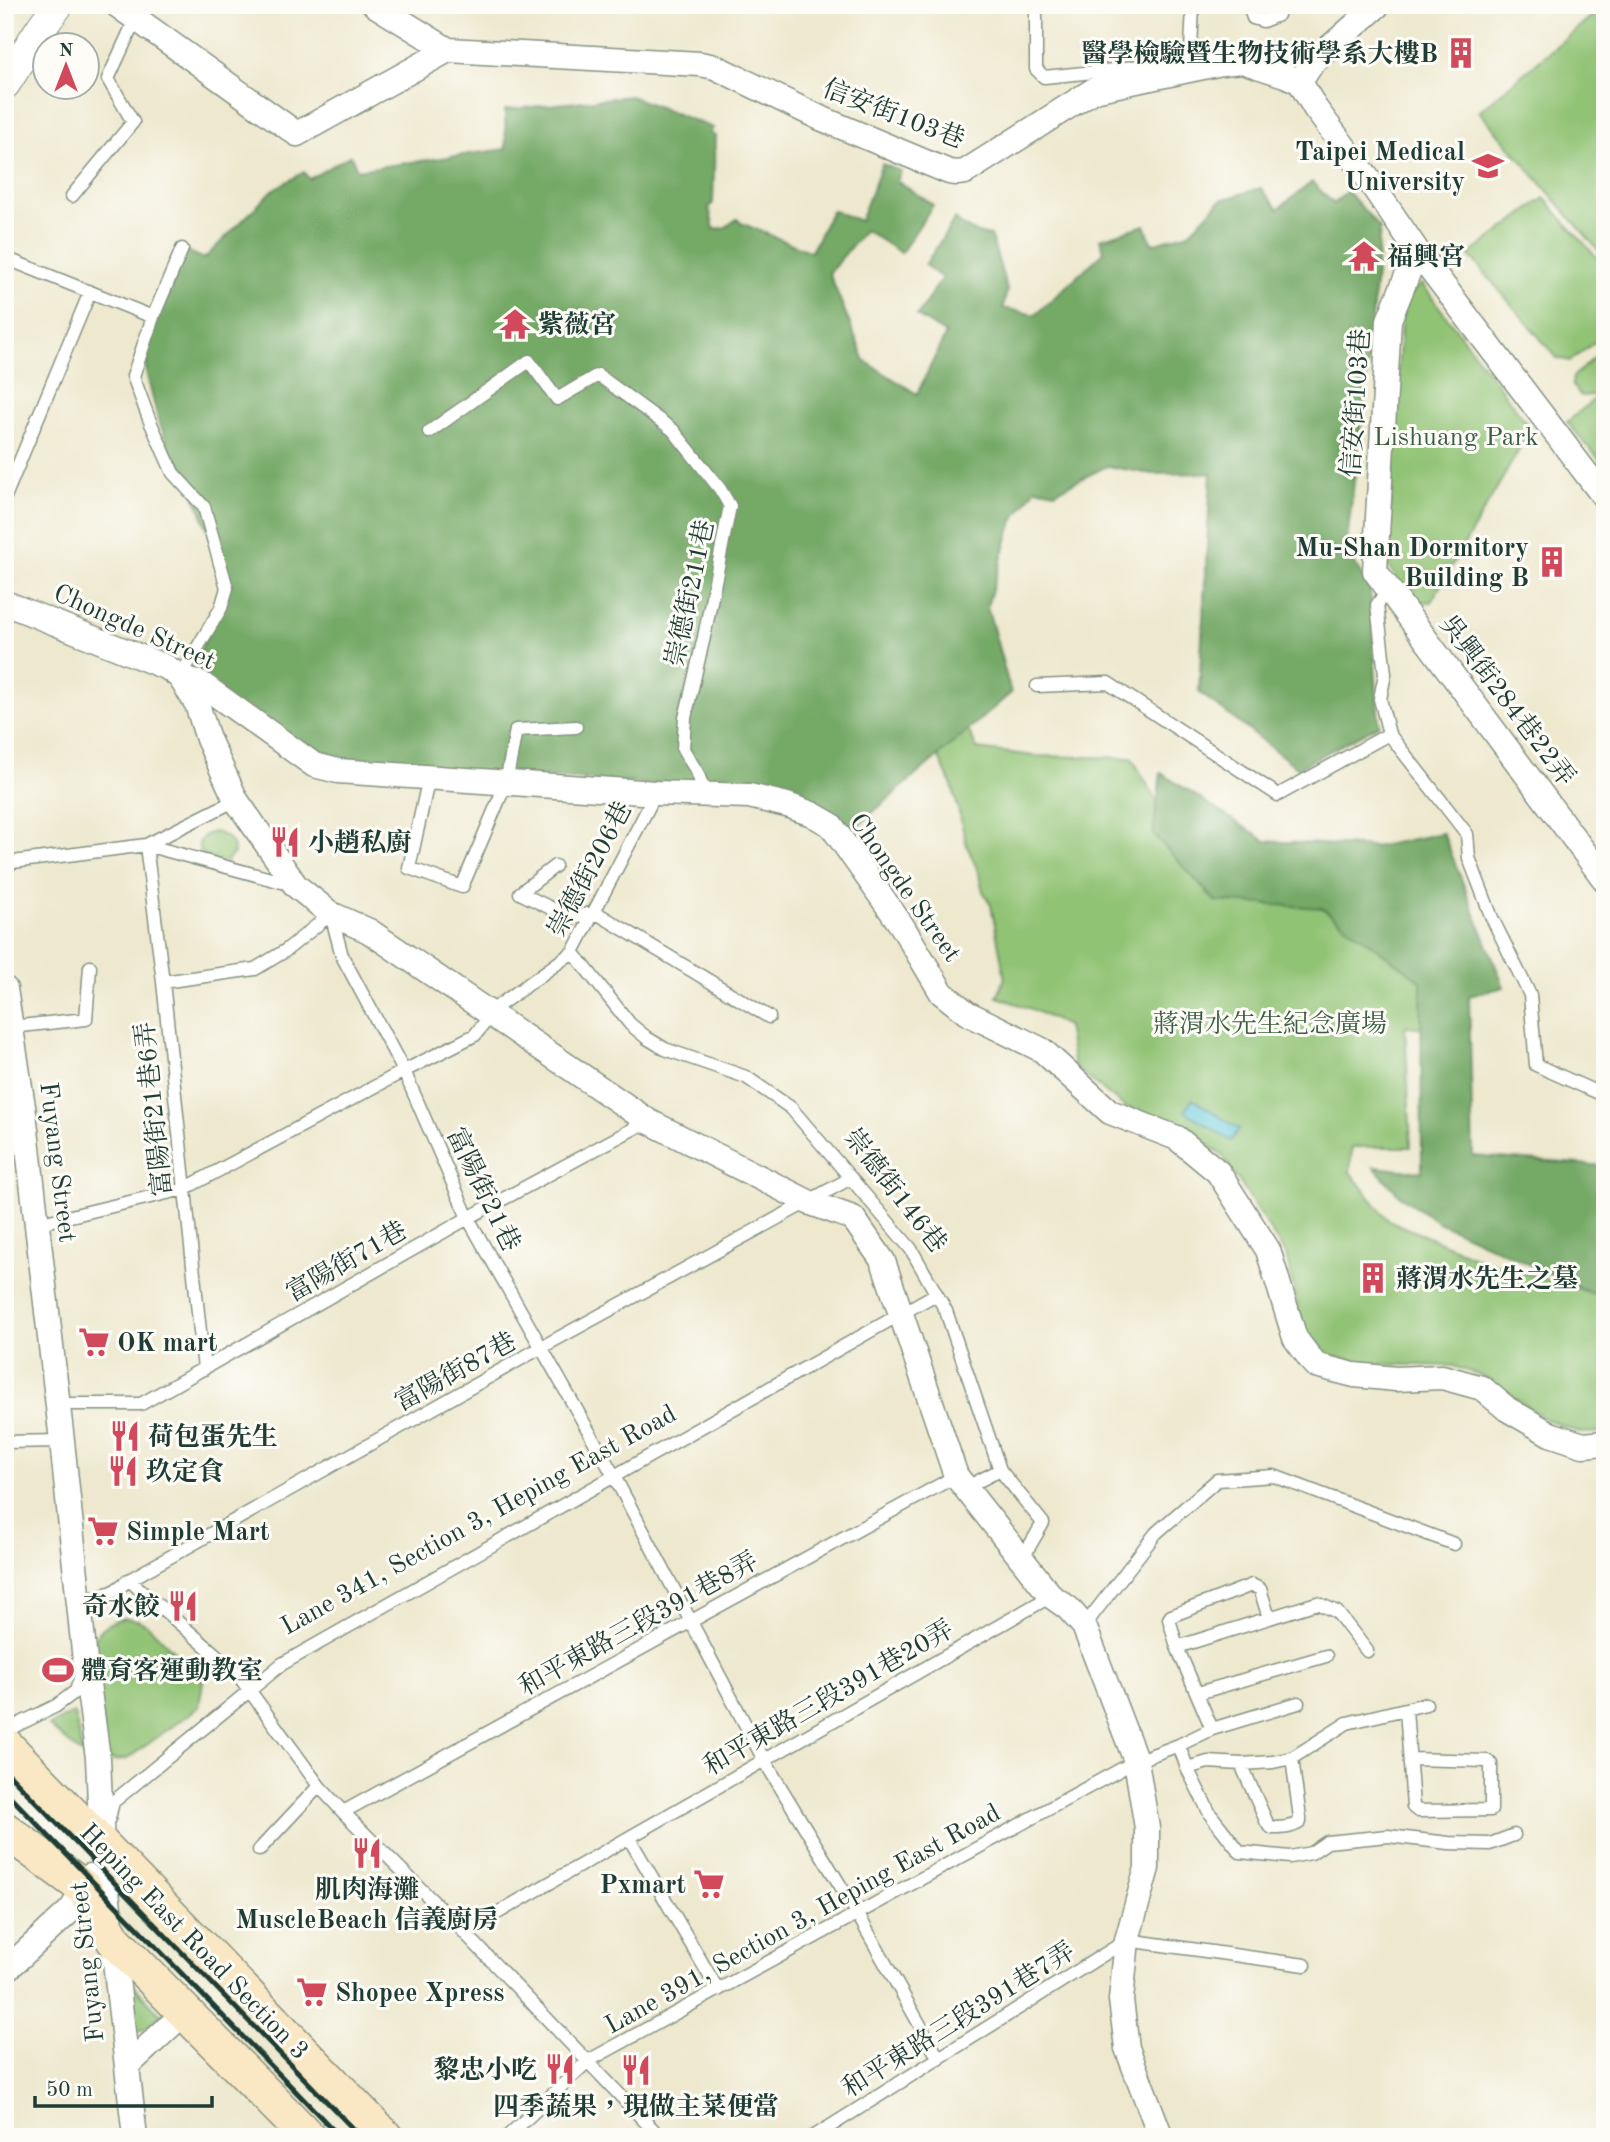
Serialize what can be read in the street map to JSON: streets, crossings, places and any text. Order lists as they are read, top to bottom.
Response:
{
  "streets": {
    "main road": ["Heping East Road Section 3"],
    "street": [
      "信安街103巷",
      "Chongde Street",
      "吳興街284巷22弄",
      "Fuyang Street",
      "Lane 341, Section 3, Heping East Road"
    ],
    "lane": [
      "崇德街211巷",
      "崇德街206巷",
      "富陽街21巷6弄",
      "富陽街21巷",
      "崇德街146巷",
      "富陽街71巷",
      "富陽街87巷",
      "和平東路三段391巷8弄",
      "和平東路三段391巷20弄",
      "Lane 391, Section 3, Heping East Road",
      "和平東路三段391巷7弄"
    ]
  },
  "crossings": [
    ["信安街103巷", "吳興街284巷22弄"],
    ["崇德街211巷", "Chongde Street"],
    ["Chongde Street", "崇德街206巷"],
    ["崇德街206巷", "富陽街21巷6弄"],
    ["崇德街206巷", "Fuyang Street"],
    ["崇德街206巷", "富陽街21巷"],
    ["崇德街206巷", "崇德街146巷"],
    ["富陽街21巷6弄", "富陽街71巷"],
    ["Fuyang Street", "富陽街71巷"],
    ["Fuyang Street", "富陽街87巷"],
    ["Fuyang Street", "Lane 341, Section 3, Heping East Road"],
    ["Fuyang Street", "Heping East Road Section 3"],
    ["富陽街21巷", "富陽街71巷"],
    ["富陽街21巷", "富陽街87巷"],
    ["富陽街21巷", "Lane 341, Section 3, Heping East Road"],
    ["富陽街21巷", "和平東路三段391巷8弄"],
    ["富陽街21巷", "和平東路三段391巷20弄"],
    ["富陽街21巷", "Lane 391, Section 3, Heping East Road"],
    ["富陽街21巷", "和平東路三段391巷7弄"],
    ["崇德街146巷", "富陽街87巷"],
    ["崇德街146巷", "Lane 341, Section 3, Heping East Road"],
    ["崇德街146巷", "和平東路三段391巷8弄"],
    ["Lane 341, Section 3, Heping East Road", "Heping East Road Section 3"]
  ],
  "parks": ["Lishuang Park", "蔣渭水先生紀念廣場"],
  "places": {
    "building": ["醫學檢驗暨生物技術學系大樓B", "Mu-Shan Dormitory Building B", "蔣渭水先生之墓"],
    "school or university": ["Taipei Medical University"],
    "temple": ["福興宮", "紫薇宮"],
    "restaurant": [
      "小趙私廚",
      "荷包蛋先生",
      "玖定食",
      "奇水餃",
      "肌肉海灘 MuscleBeach 信義廚房",
      "黎忠小吃",
      "四季蔬果，現做主菜便當"
    ],
    "supermarket": [
      "OK mart",
      "Simple Mart",
      "Pxmart",
      "Shopee Xpress"
    ],
    "sports": ["體育客運動教室"]
  },
  "scale_bar": "50 m",
  "north": "top"
}
